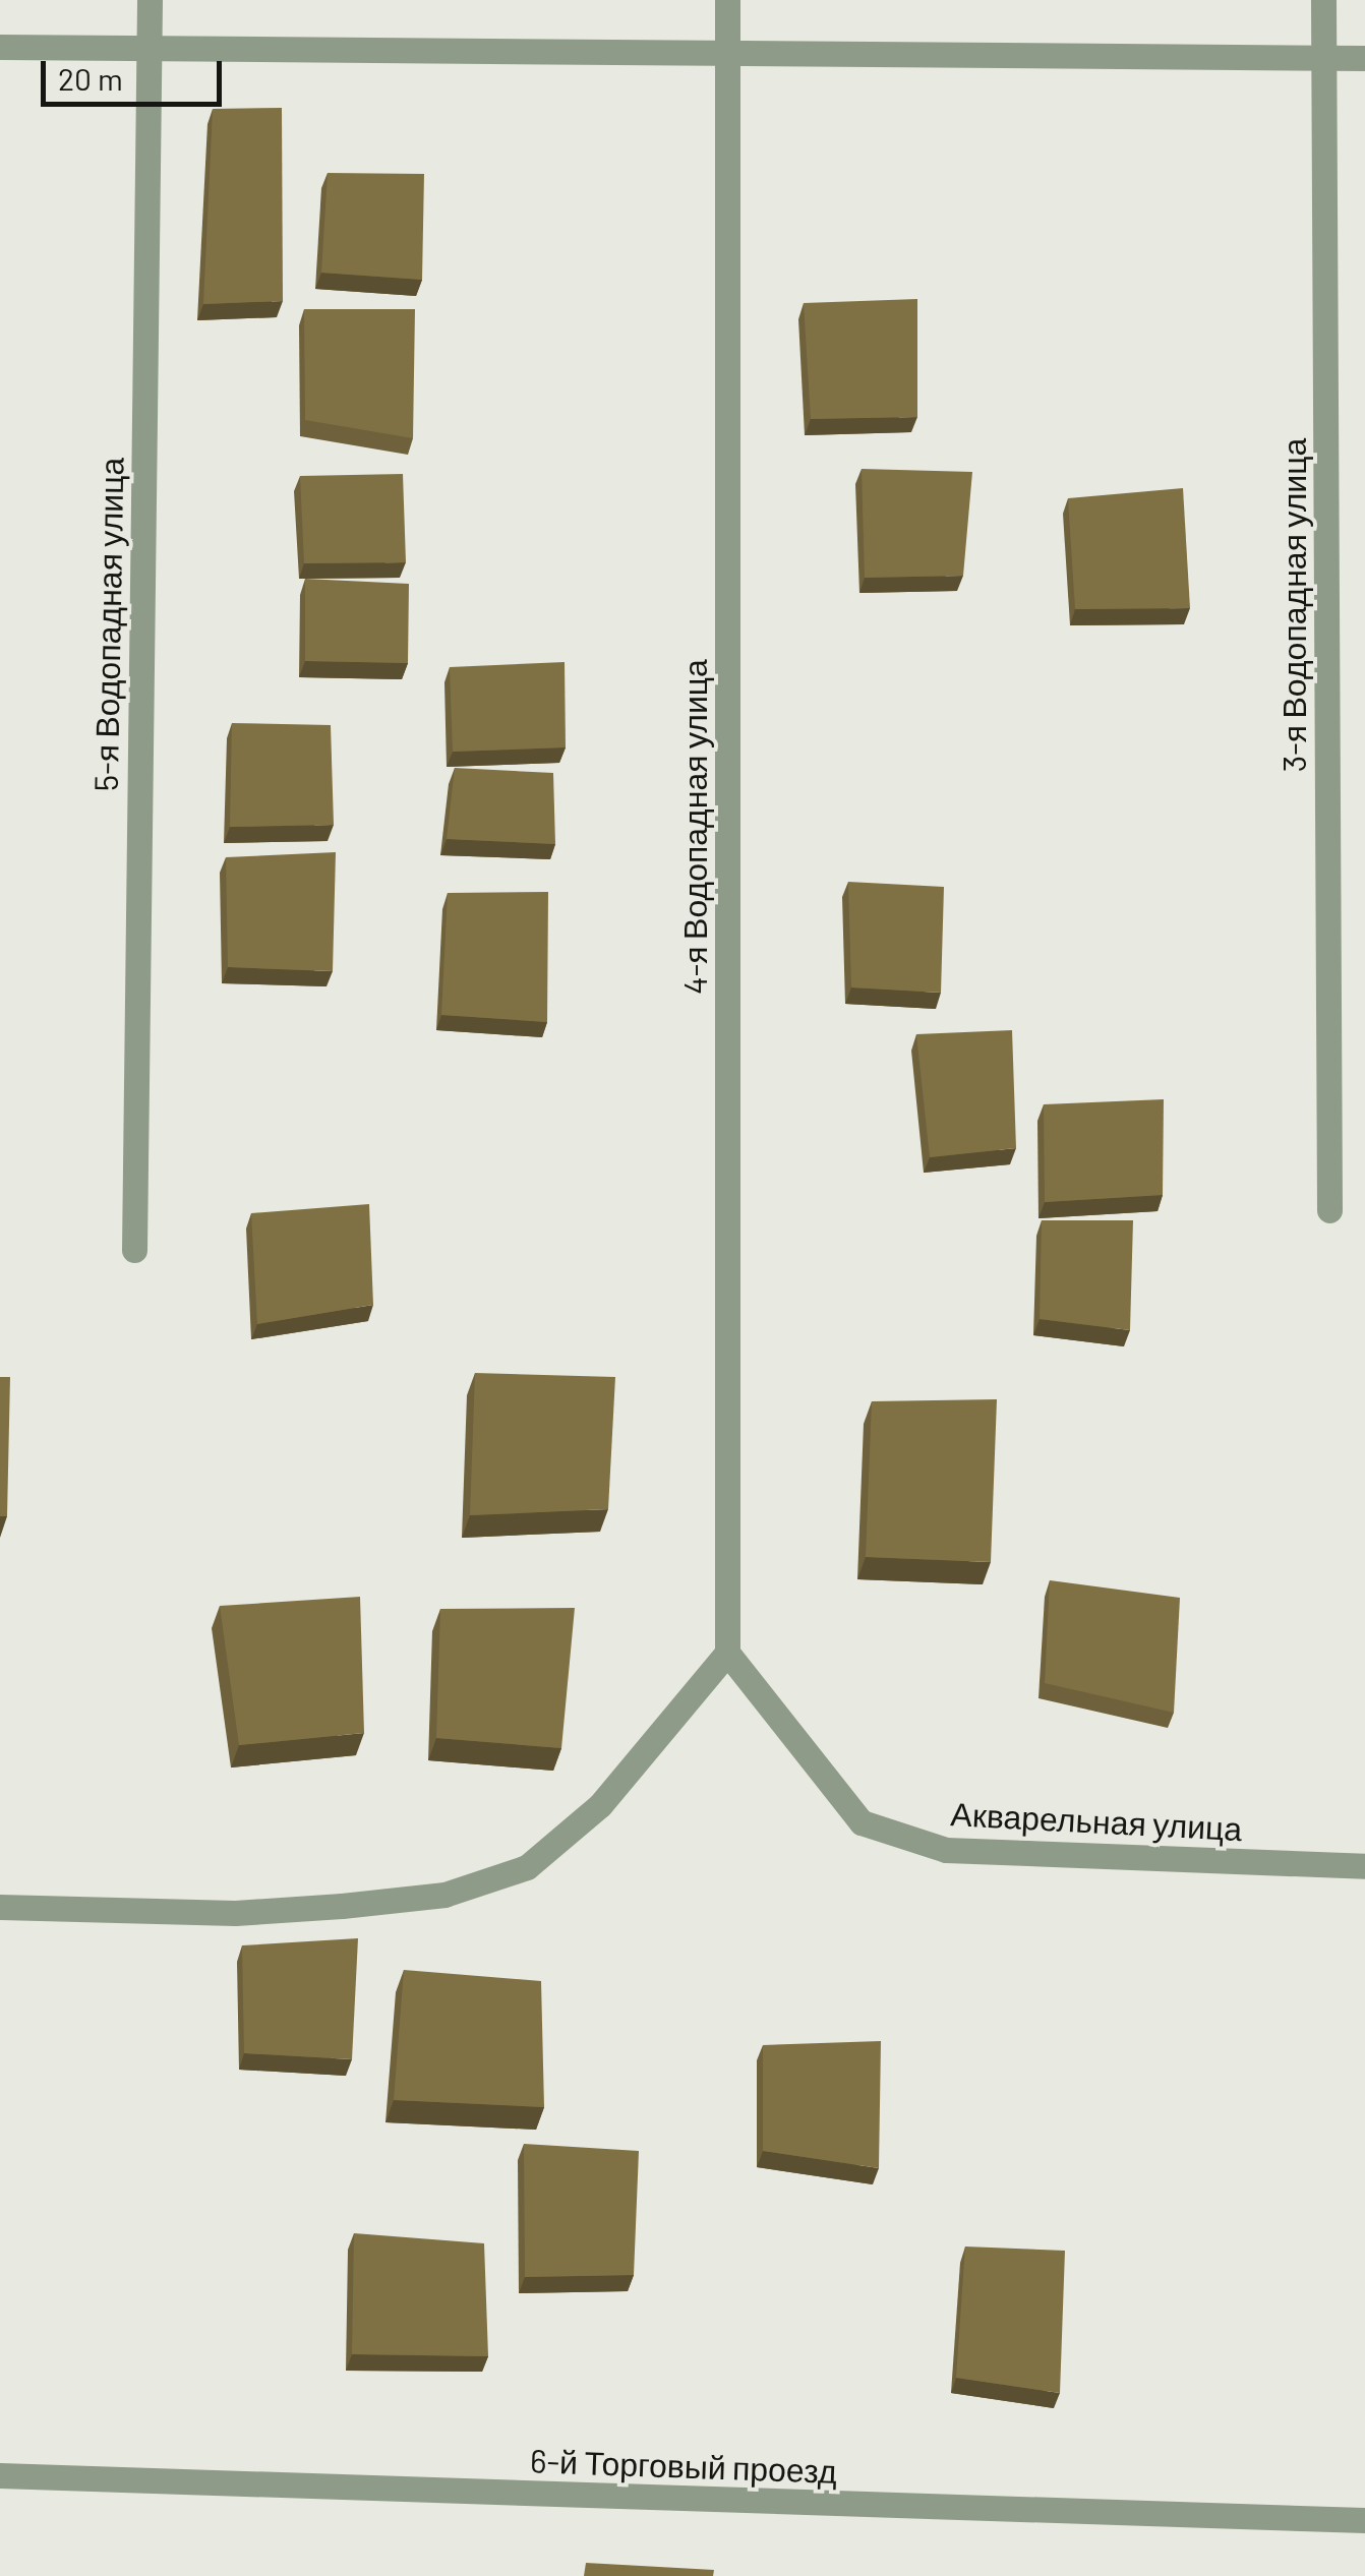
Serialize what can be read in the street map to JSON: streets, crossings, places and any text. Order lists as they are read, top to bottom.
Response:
{
  "streets": {
    "street": [
      "3-я Водопадная улица",
      "5-я Водопадная улица",
      "4-я Водопадная улица",
      "Акварельная улица",
      "6-й Торговый проезд"
    ]
  },
  "crossings": [
    ["4-я Водопадная улица", "Акварельная улица"]
  ],
  "scale_bar": "20 m"
}
